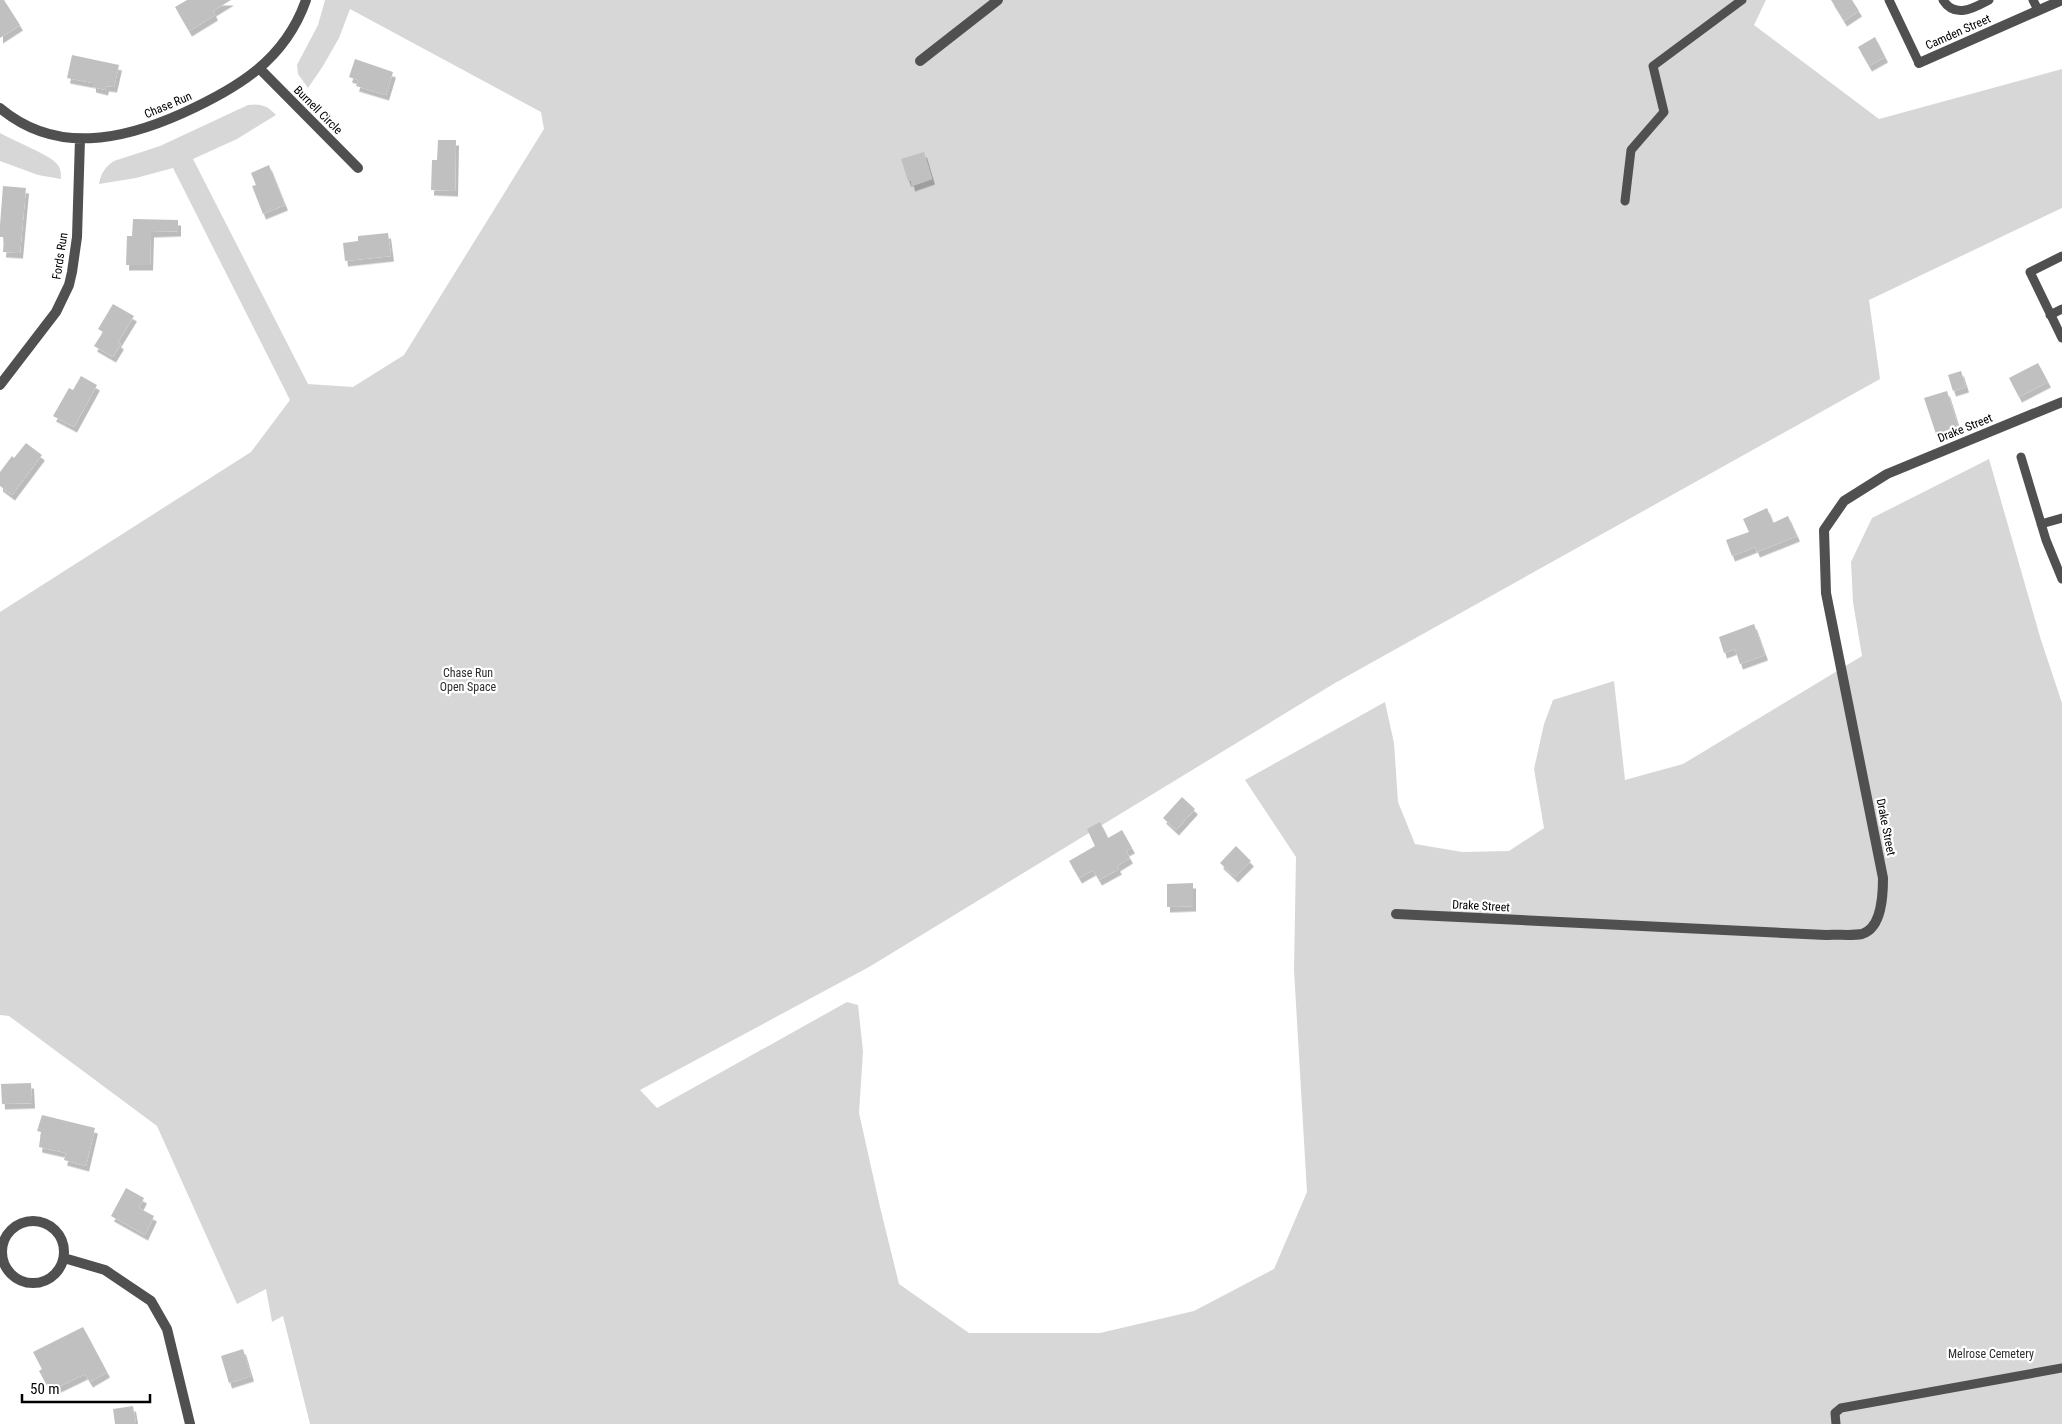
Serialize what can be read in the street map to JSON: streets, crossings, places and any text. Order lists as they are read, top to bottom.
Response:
{
  "streets": {
    "street": [
      "Camden Street",
      "Chase Run",
      "Burnell Circle",
      "Fords Run",
      "Drake Street"
    ]
  },
  "crossings": [
    ["Chase Run", "Burnell Circle"],
    ["Chase Run", "Fords Run"]
  ],
  "parks": ["Chase Run Open Space", "Melrose Cemetery"],
  "scale_bar": "50 m"
}
